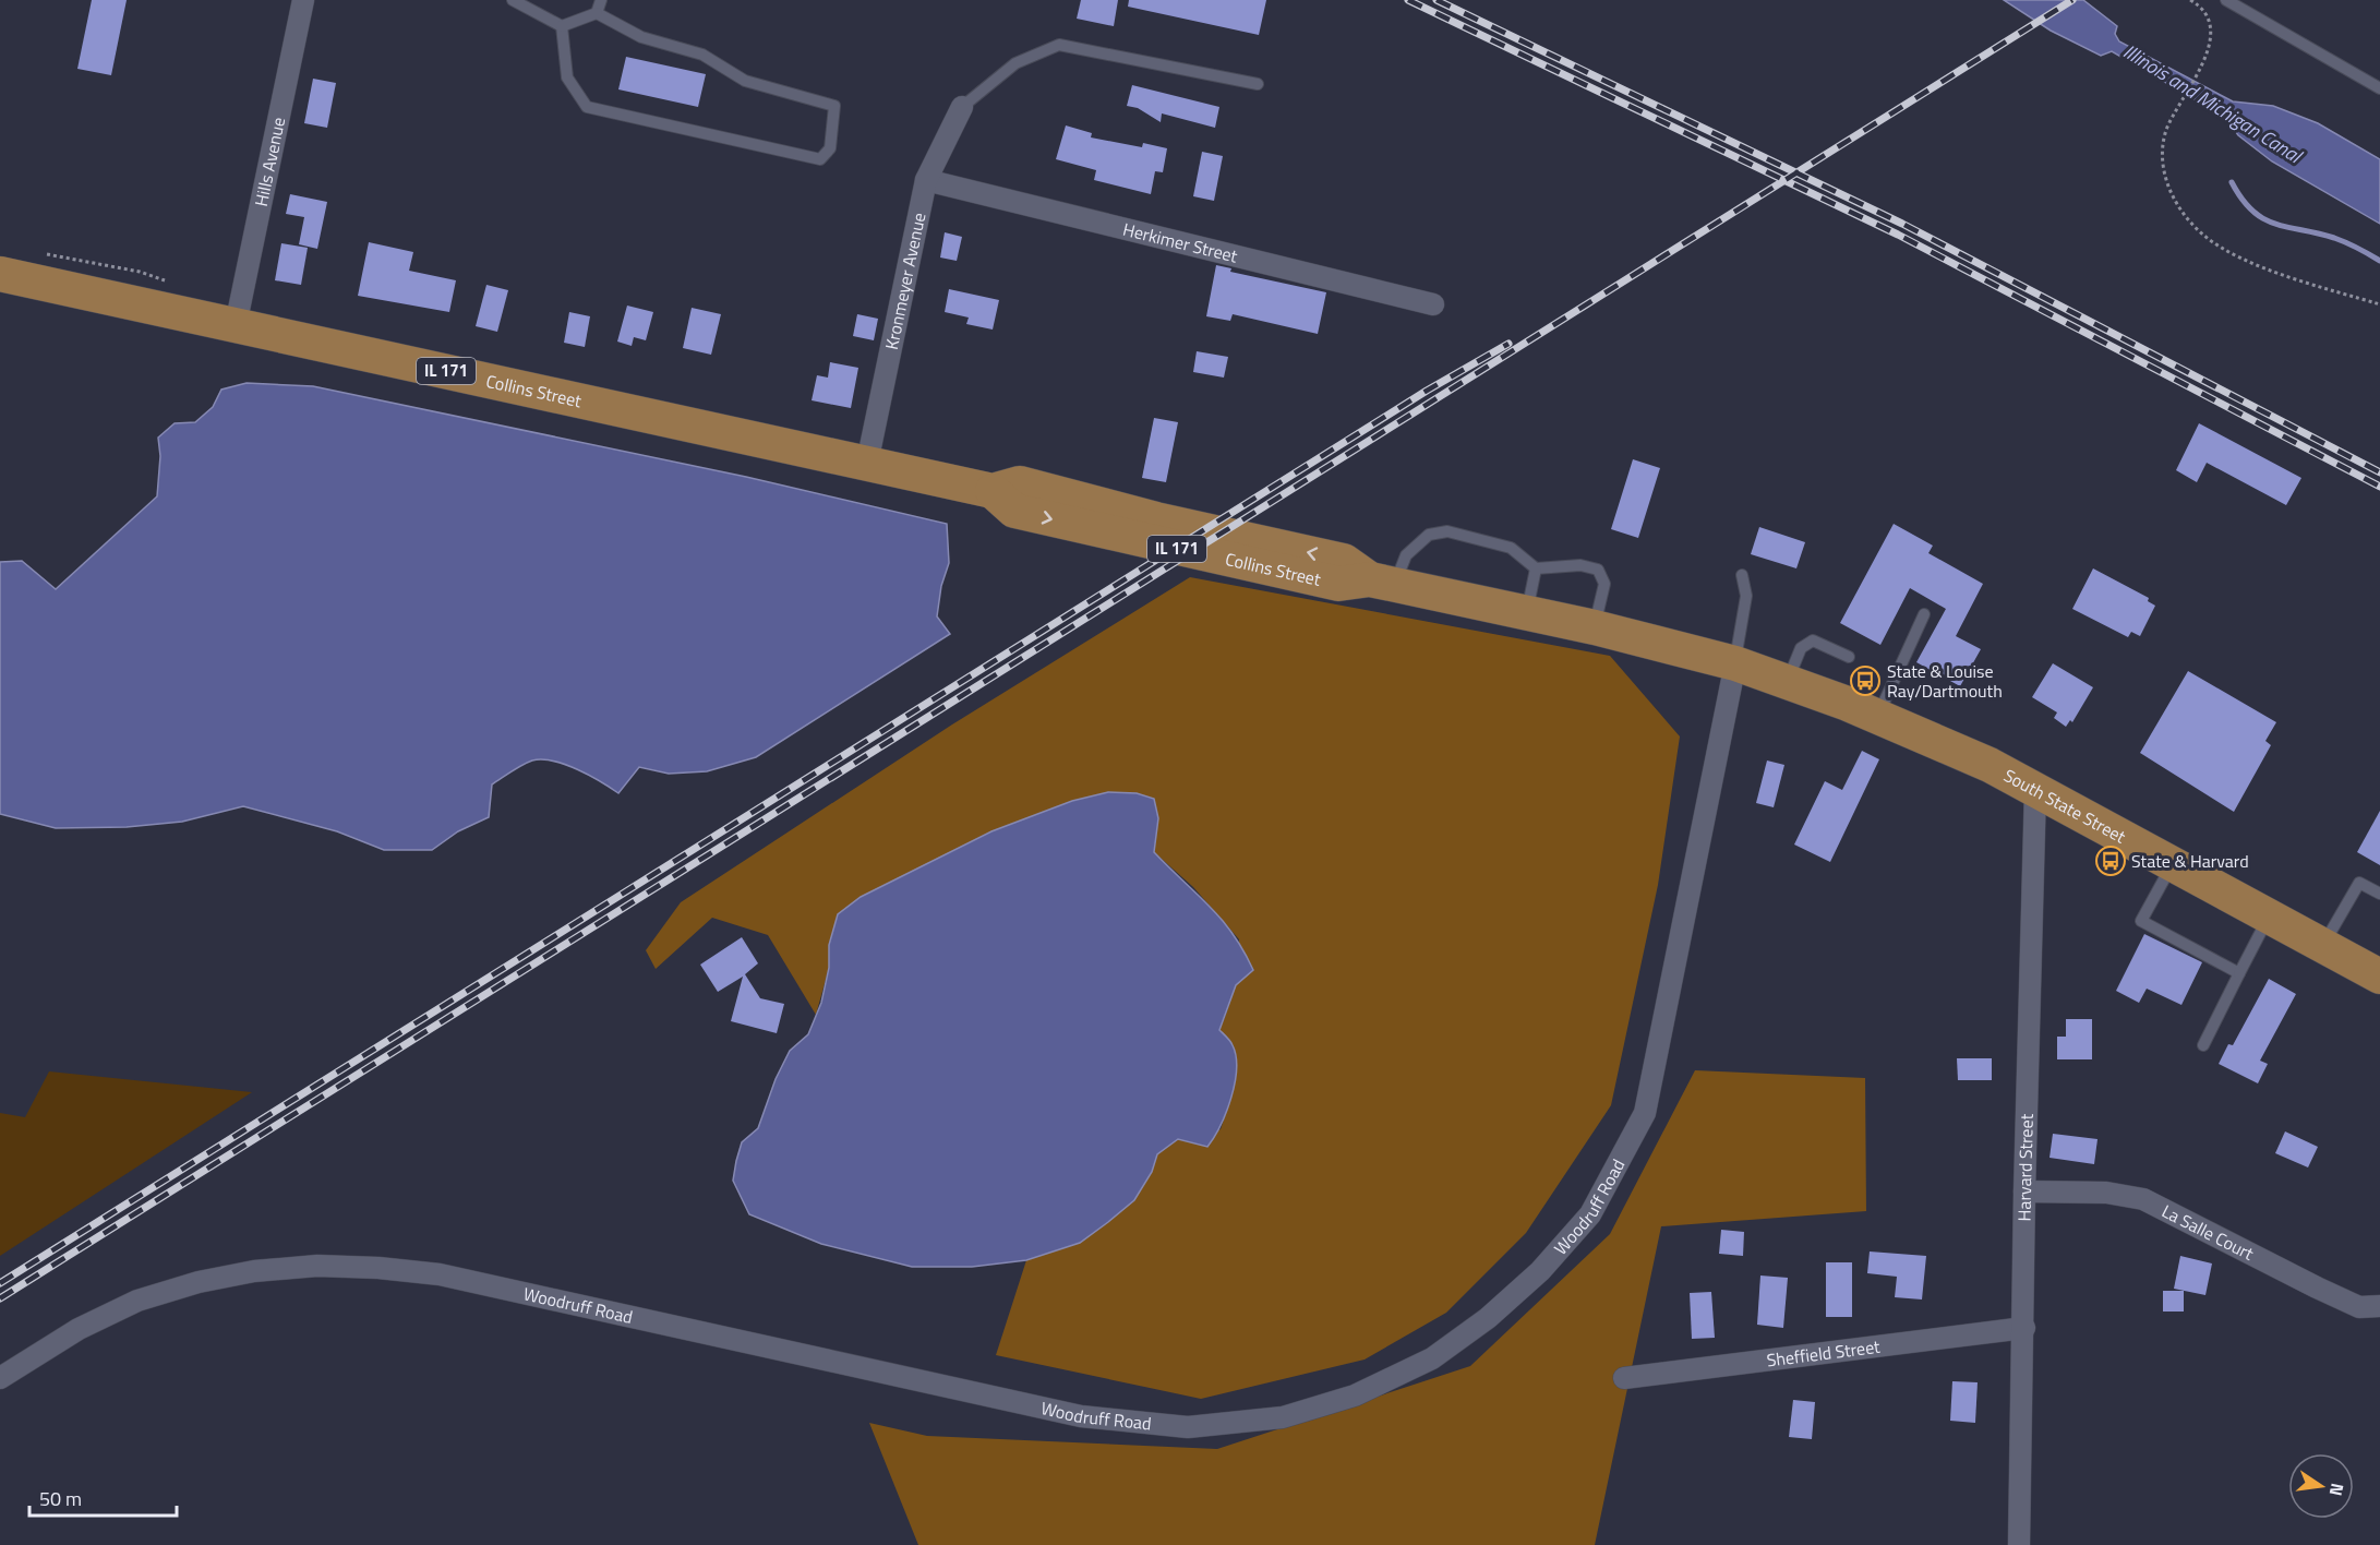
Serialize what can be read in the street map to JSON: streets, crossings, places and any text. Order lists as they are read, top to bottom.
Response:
{
  "streets": {
    "main road": ["IL 171", "Collins Street", "South State Street"],
    "street": [
      "Hills Avenue",
      "Herkimer Street",
      "Kronmeyer Avenue",
      "Harvard Street",
      "Woodruff Road",
      "La Salle Court",
      "Sheffield Street"
    ]
  },
  "crossings": [
    ["Hills Avenue", "Collins Street"],
    ["Herkimer Street", "Kronmeyer Avenue"],
    ["Kronmeyer Avenue", "Collins Street"],
    ["Collins Street", "South State Street"],
    ["Collins Street", "Woodruff Road"],
    ["South State Street", "Harvard Street"],
    ["South State Street", "Woodruff Road"],
    ["Harvard Street", "La Salle Court"],
    ["Harvard Street", "Sheffield Street"]
  ],
  "water": ["Illinois and Michigan Canal"],
  "places": {
    "bus stop": ["State & Louise Ray/Dartmouth", "State & Harvard"]
  },
  "scale_bar": "50 m",
  "north": "right"
}
